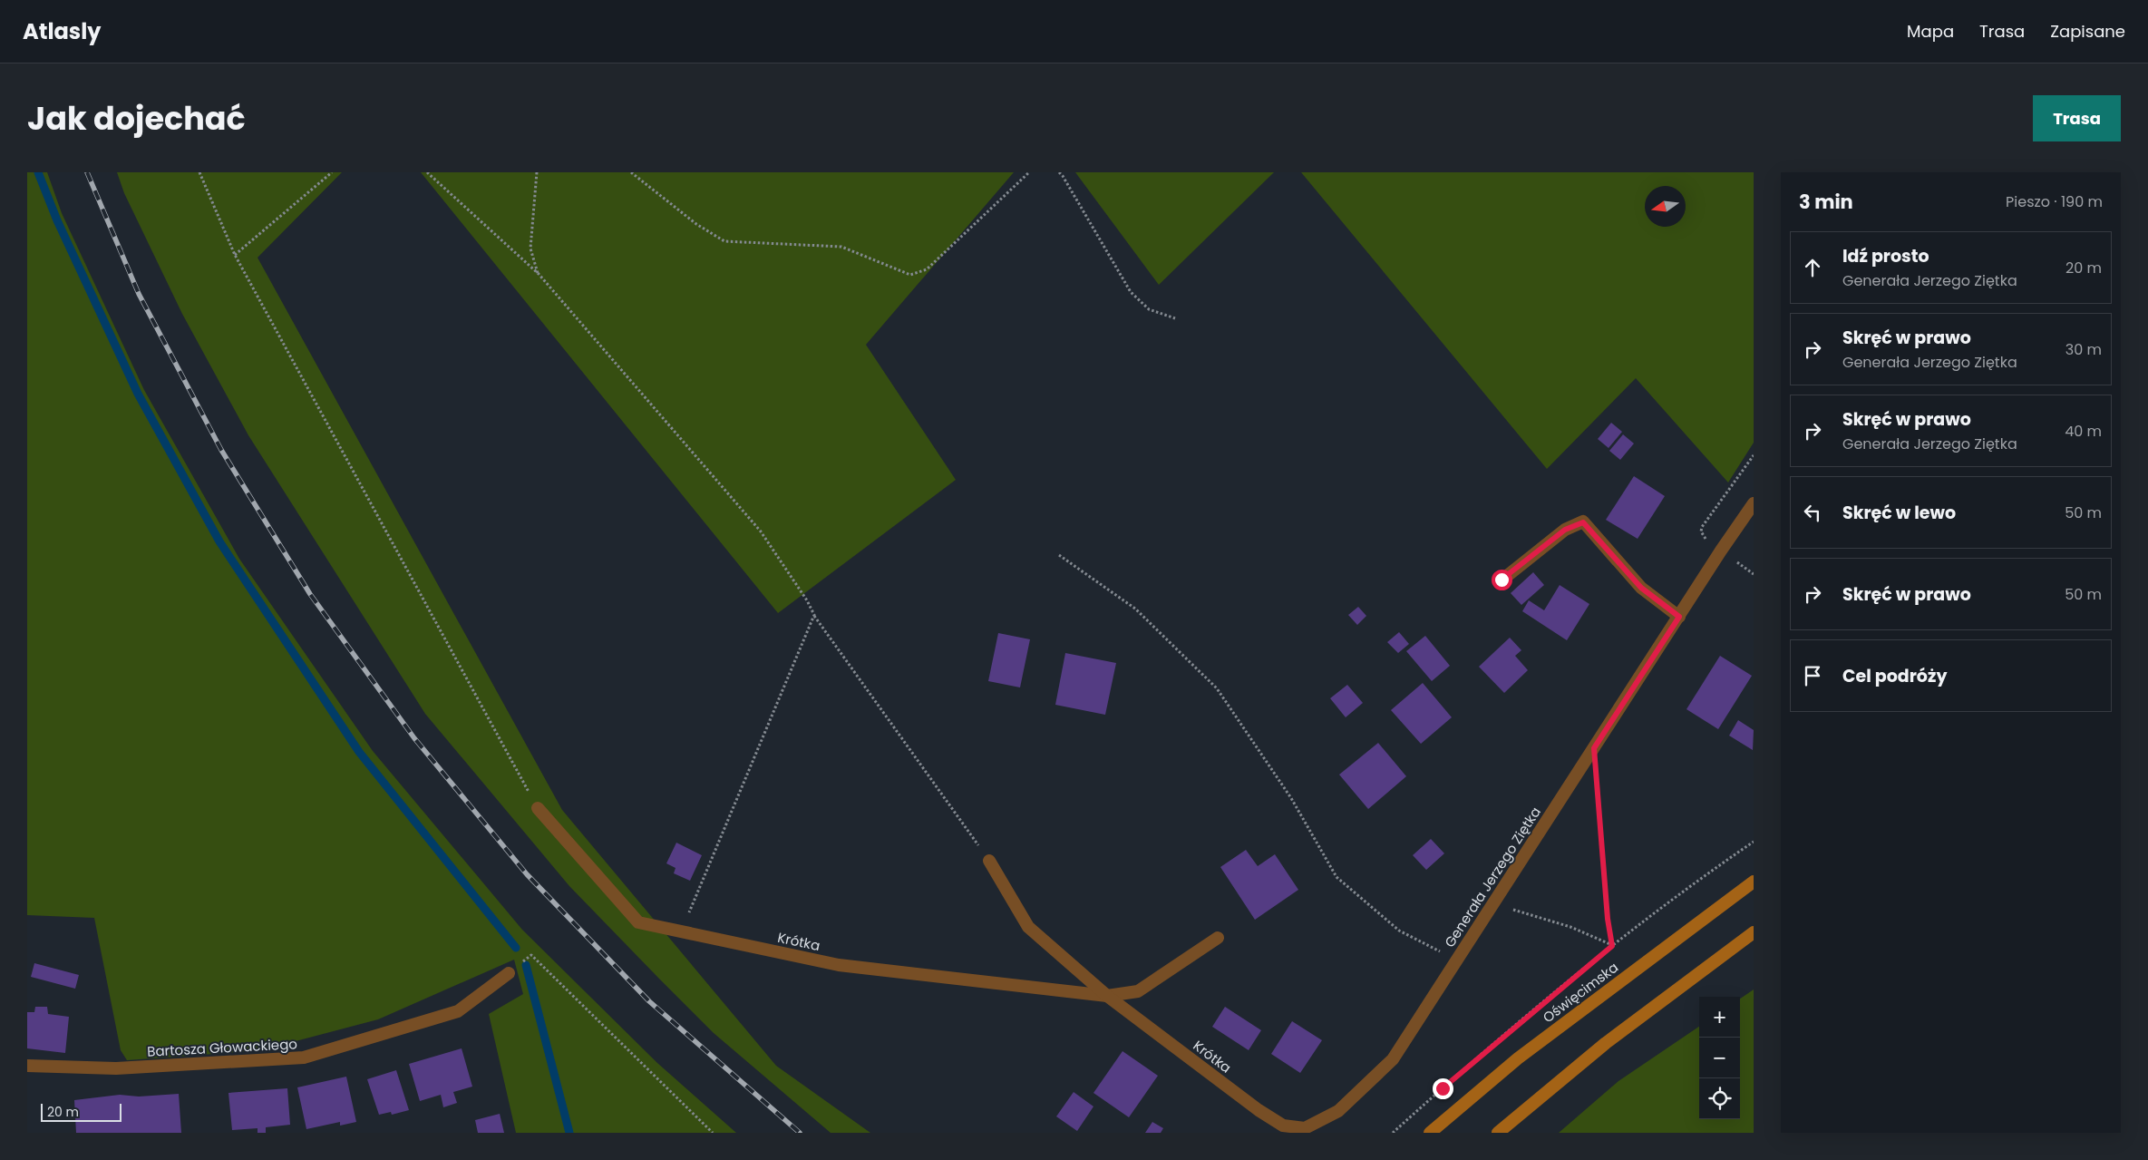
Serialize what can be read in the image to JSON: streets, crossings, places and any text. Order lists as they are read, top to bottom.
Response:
{
  "streets": {
    "main road": ["Oświęcimska"],
    "street": ["Generała Jerzego Ziętka", "Krótka", "Bartosza Głowackiego"]
  },
  "crossings": [
    ["Generała Jerzego Ziętka", "Krótka"]
  ],
  "scale_bar": "20 m",
  "north": "left",
  "page": {
    "header": "Atlasly",
    "nav": ["Mapa", "Trasa", "Zapisane"],
    "title": "Jak dojechać",
    "buttons": "Trasa",
    "heading": ["3 min", "Pieszo · 190 m"],
    "list": [
      ["Idź prosto", "Generała Jerzego Ziętka", "20 m"],
      ["Skręć w prawo", "Generała Jerzego Ziętka", "30 m"],
      ["Skręć w prawo", "Generała Jerzego Ziętka", "40 m"],
      ["Skręć w lewo", "50 m"],
      ["Skręć w prawo", "50 m"],
      "Cel podróży"
    ],
    "map_buttons": ["+", "−"],
    "scale": "20 m"
  }
}
